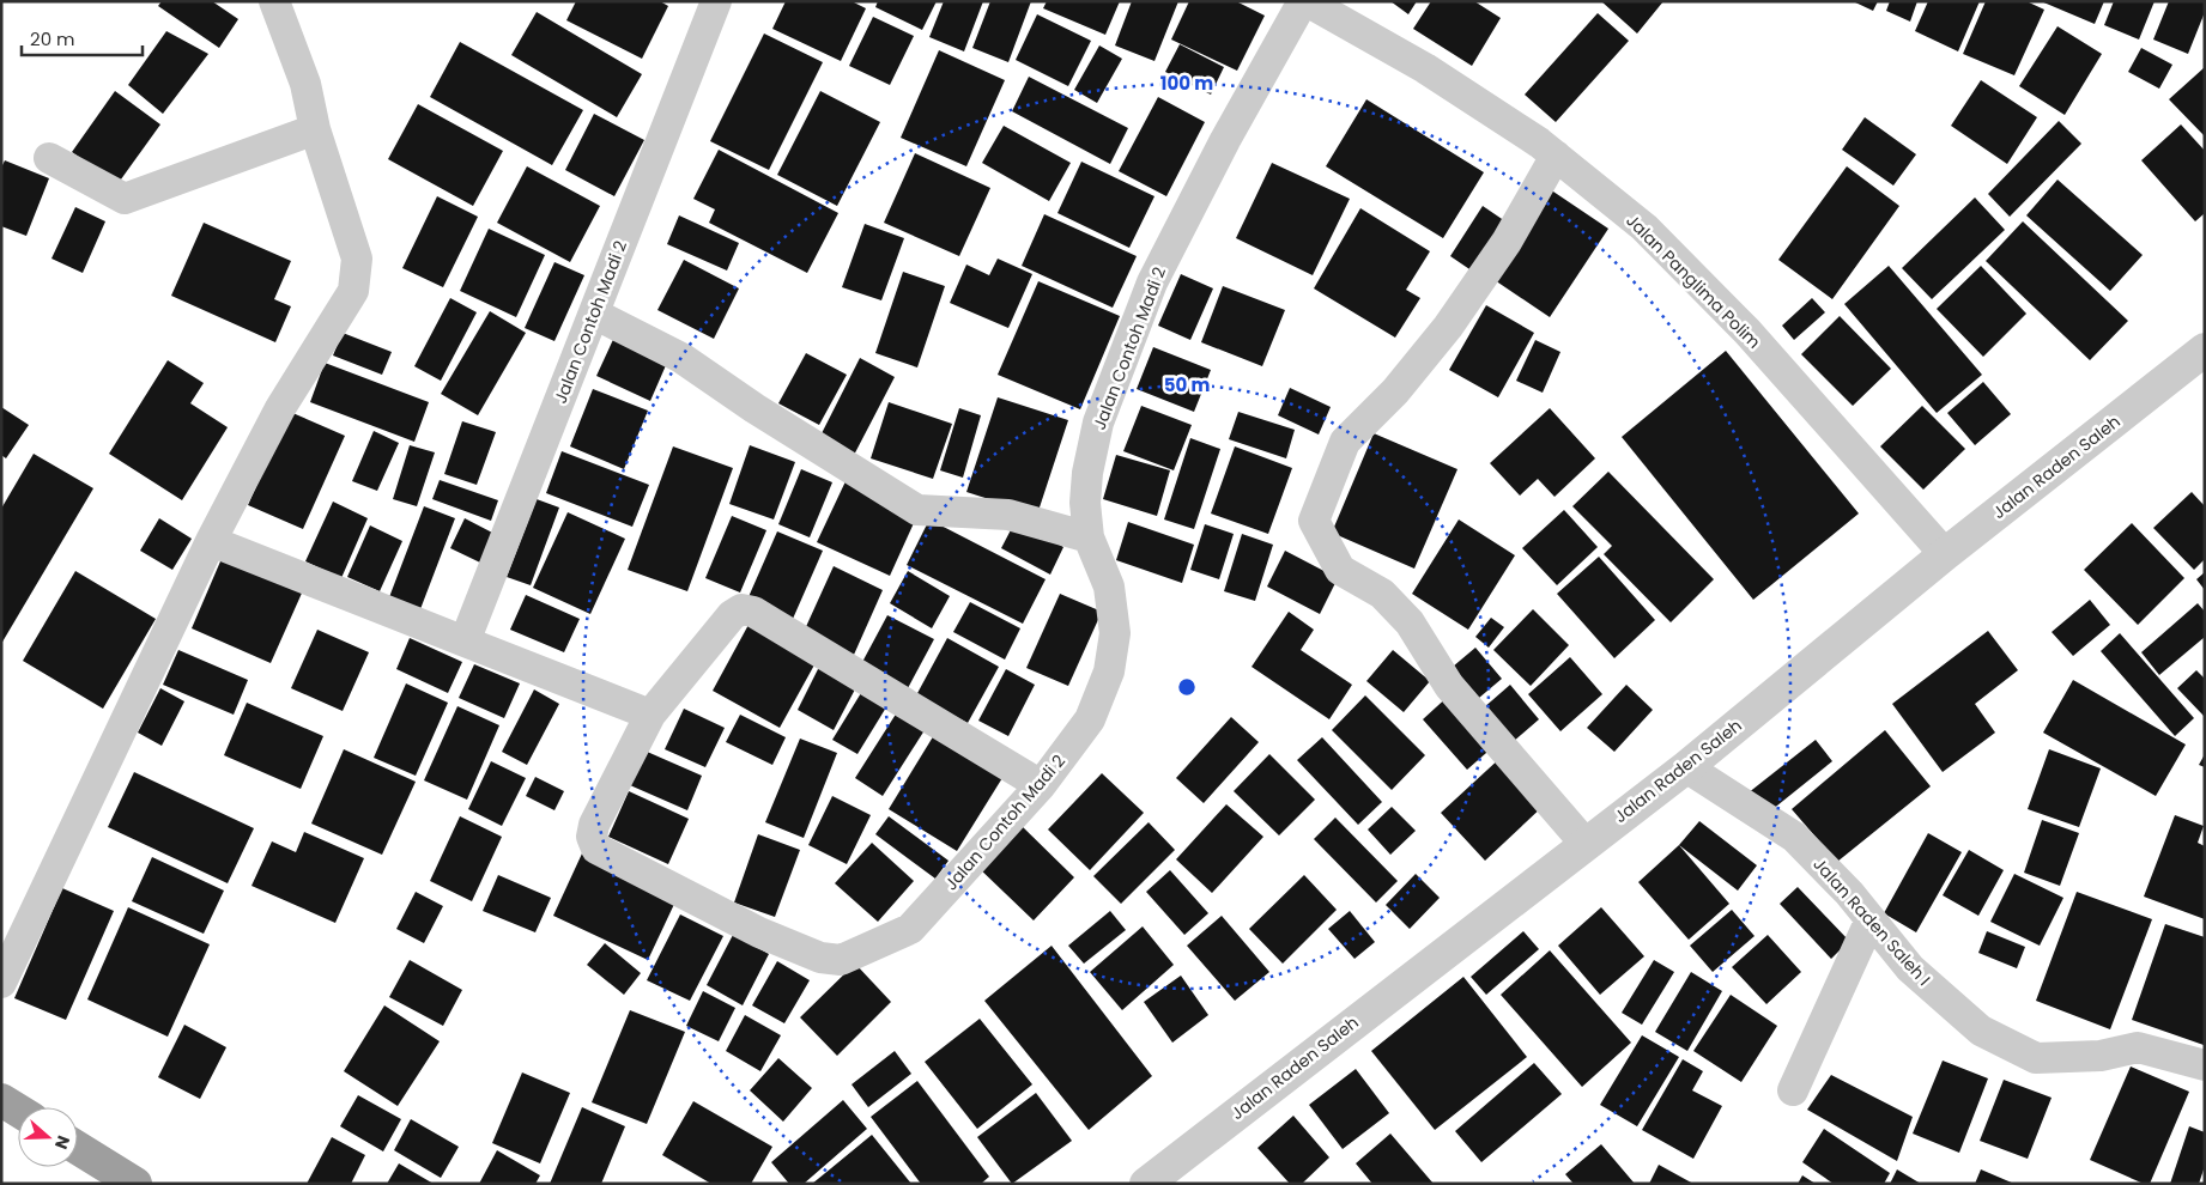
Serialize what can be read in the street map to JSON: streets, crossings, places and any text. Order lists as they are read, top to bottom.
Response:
{
  "streets": {
    "street": [
      "Jalan Panglima Polim",
      "Jalan Contoh Madi 2",
      "Jalan Raden Saleh",
      "Jalan Raden Saleh I"
    ]
  },
  "crossings": [
    ["Jalan Panglima Polim", "Jalan Contoh Madi 2"],
    ["Jalan Panglima Polim", "Jalan Raden Saleh"],
    ["Jalan Raden Saleh", "Jalan Raden Saleh I"]
  ],
  "scale_bar": "20 m",
  "north": "right",
  "rings": ["100 m", "50 m"]
}
